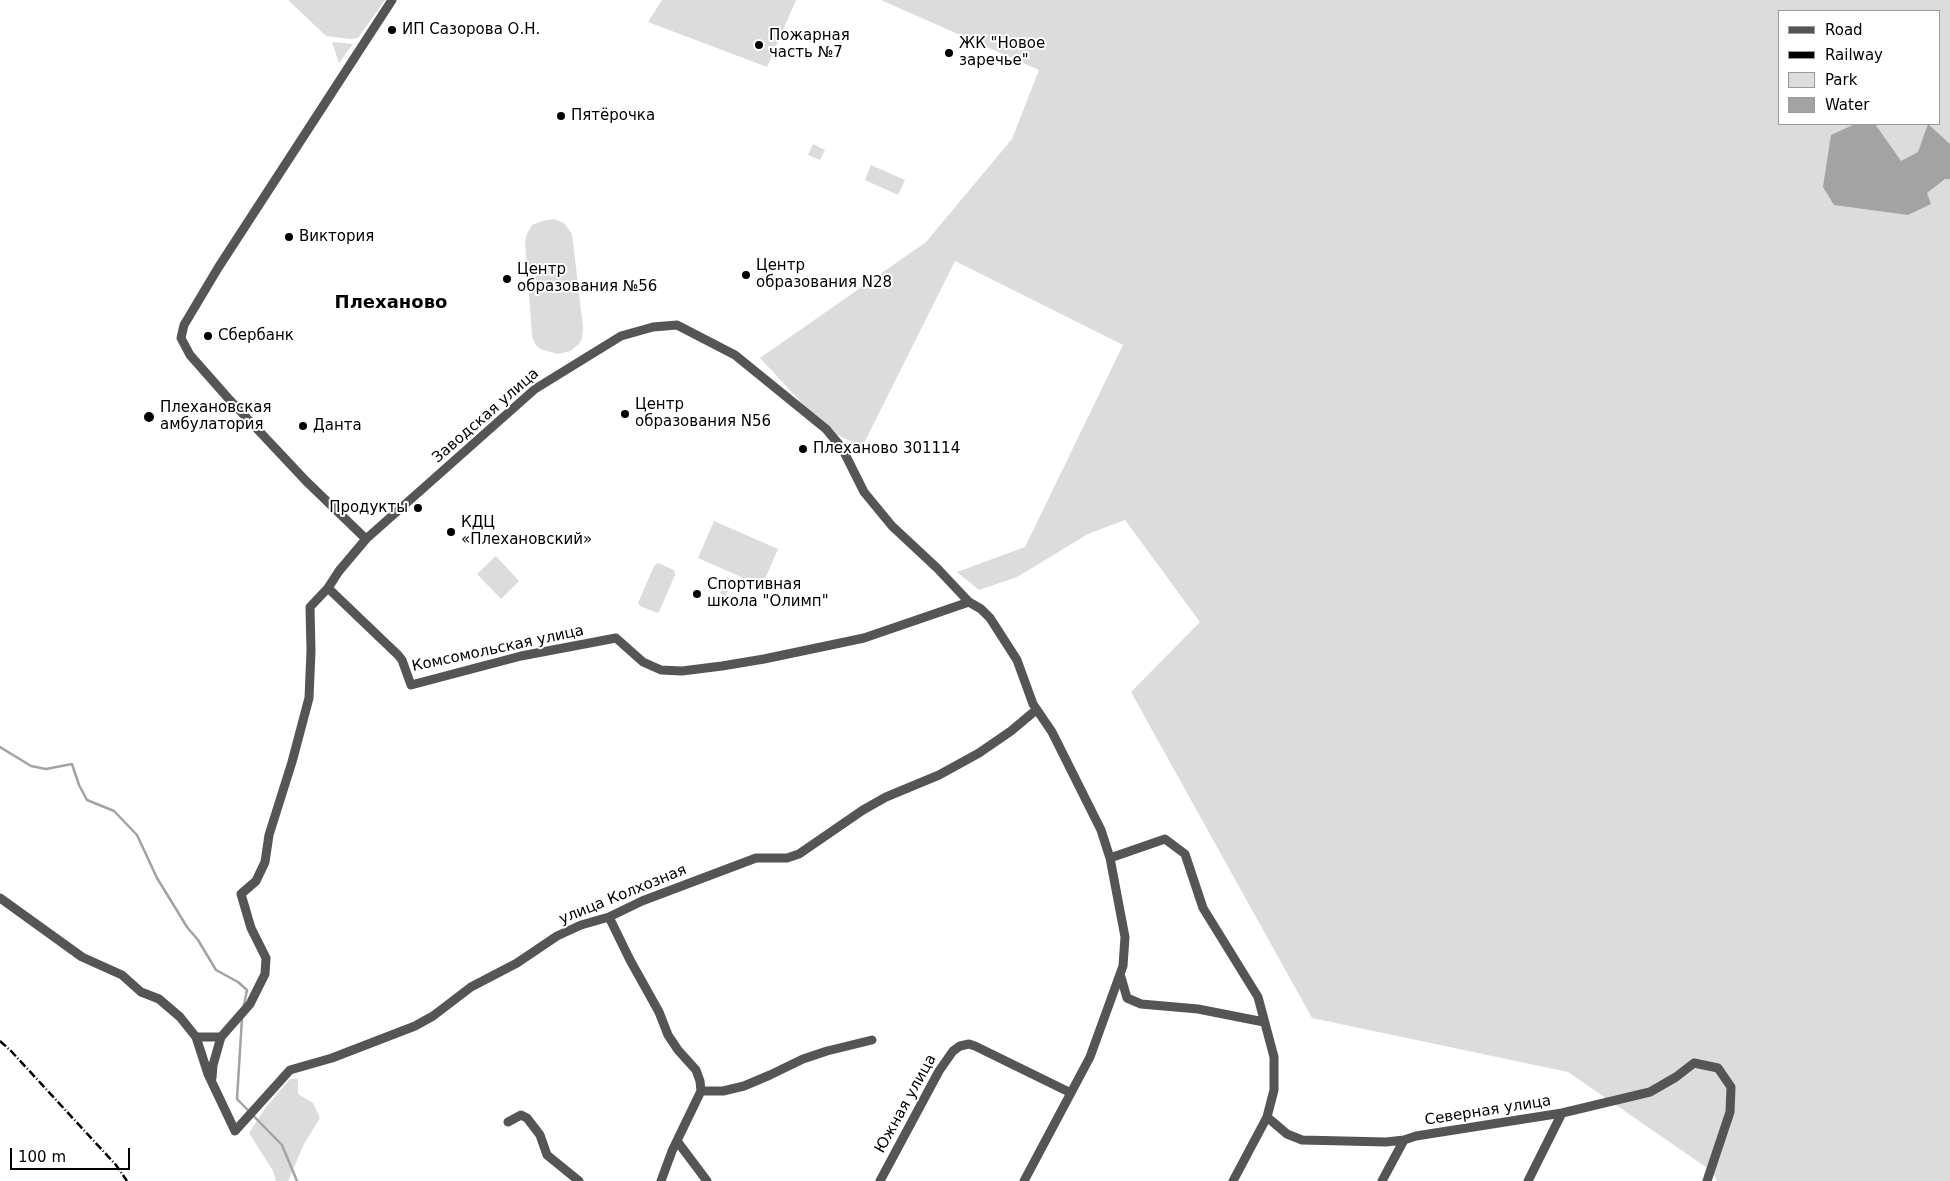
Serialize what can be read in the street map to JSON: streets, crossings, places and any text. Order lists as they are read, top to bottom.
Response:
{
  "streets": {
    "street": [
      "Заводская улица",
      "Комсомольская улица",
      "улица Колхозная",
      "Южная улица",
      "Северная улица"
    ]
  },
  "crossings": [
    ["Заводская улица", "Комсомольская улица"],
    ["Заводская улица", "улица Колхозная"]
  ],
  "districts": ["Плеханово"],
  "places": [
    "ИП Сазорова О.Н.",
    "Пожарная часть №7",
    "ЖК \"Новое заречье\"",
    "Пятёрочка",
    "Виктория",
    "Центр образования N28",
    "Центр образования №56",
    "Сбербанк",
    "Центр образования N56",
    "Плехановская амбулатория",
    "Данта",
    "Плеханово 301114",
    "Продукты",
    "КДЦ «Плехановский»",
    "Спортивная школа \"Олимп\""
  ],
  "legend": [
    "Road",
    "Railway",
    "Park",
    "Water"
  ],
  "scale_bar": "100 m"
}
